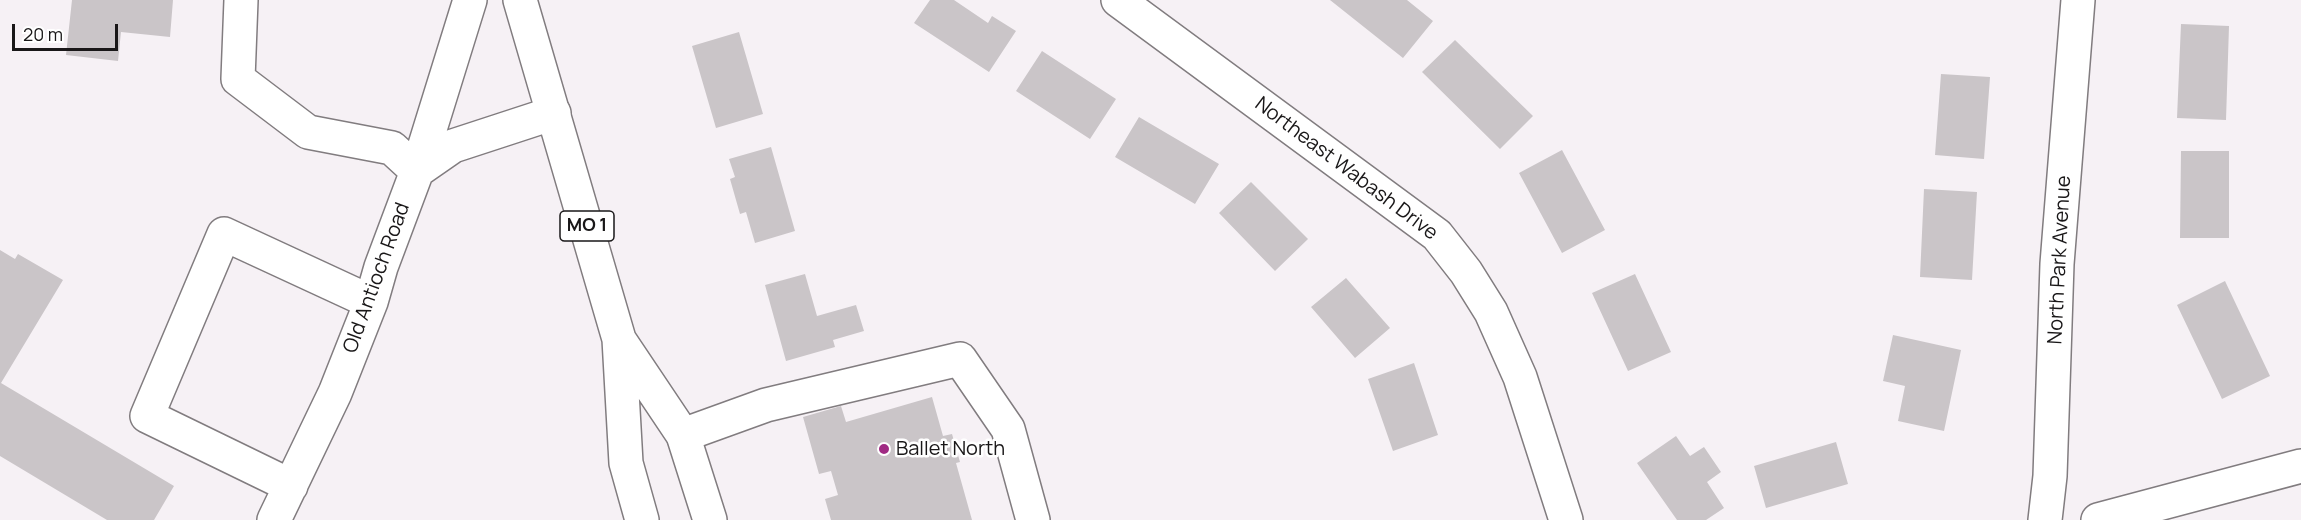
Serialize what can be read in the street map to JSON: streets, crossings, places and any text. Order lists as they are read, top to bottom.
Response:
{
  "streets": {
    "street": [
      "Northeast Wabash Drive",
      "MO 1",
      "North Park Avenue",
      "Old Antioch Road"
    ]
  },
  "places": ["Ballet North"],
  "scale_bar": "20 m"
}
